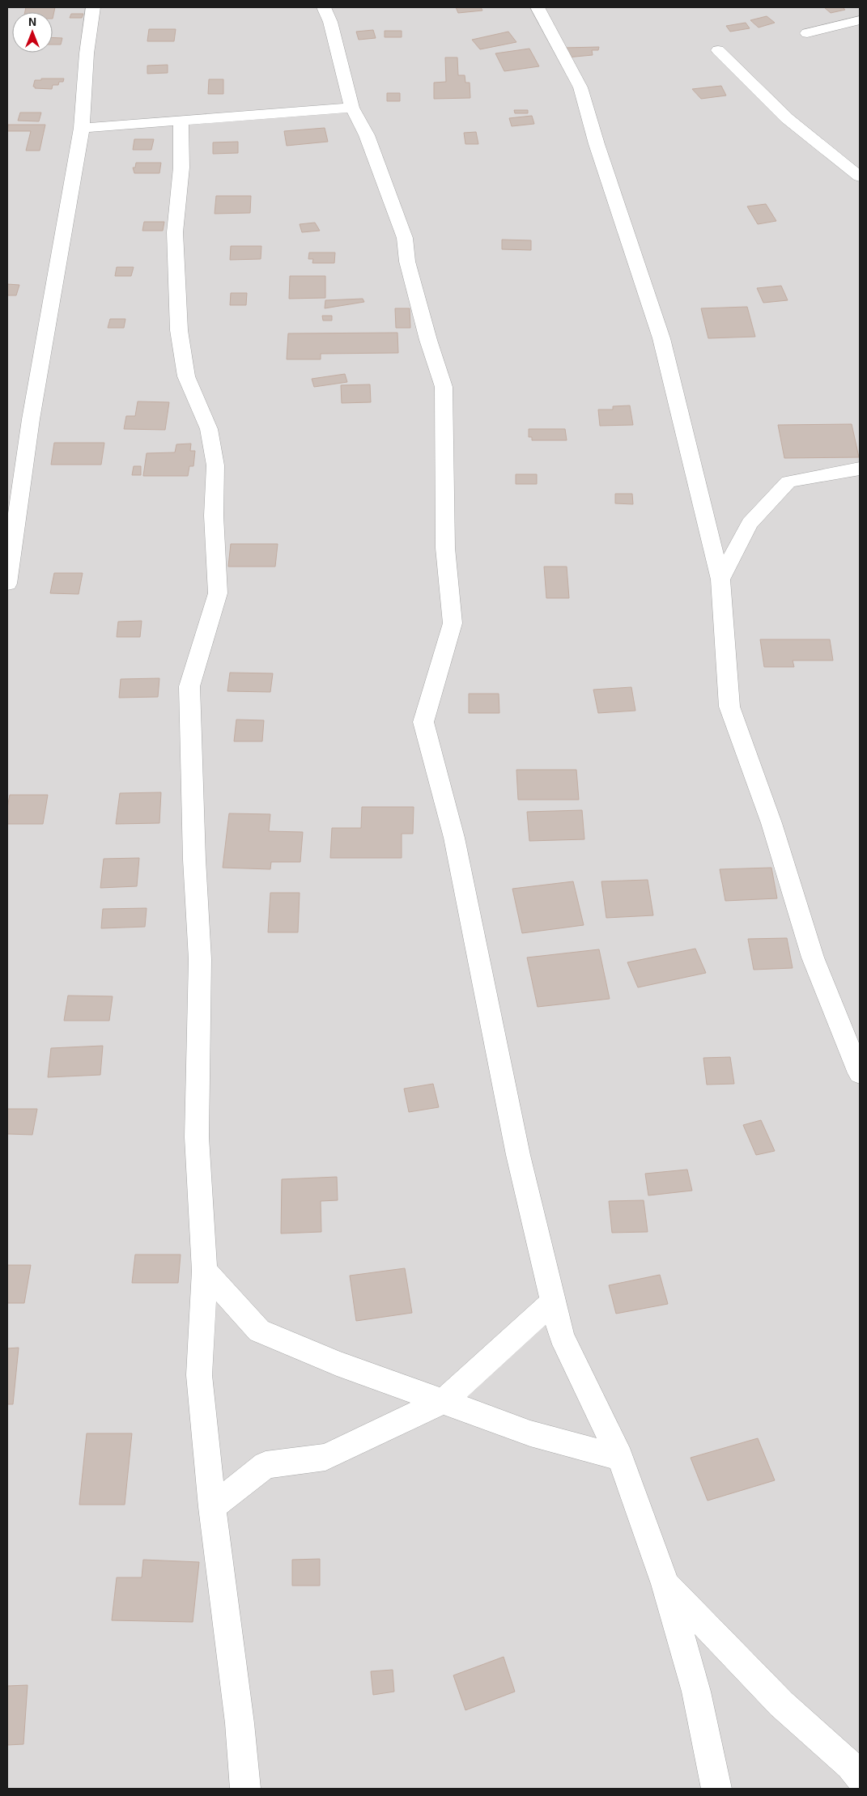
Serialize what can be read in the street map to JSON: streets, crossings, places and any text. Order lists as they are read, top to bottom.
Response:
{
  "north": "top"
}
